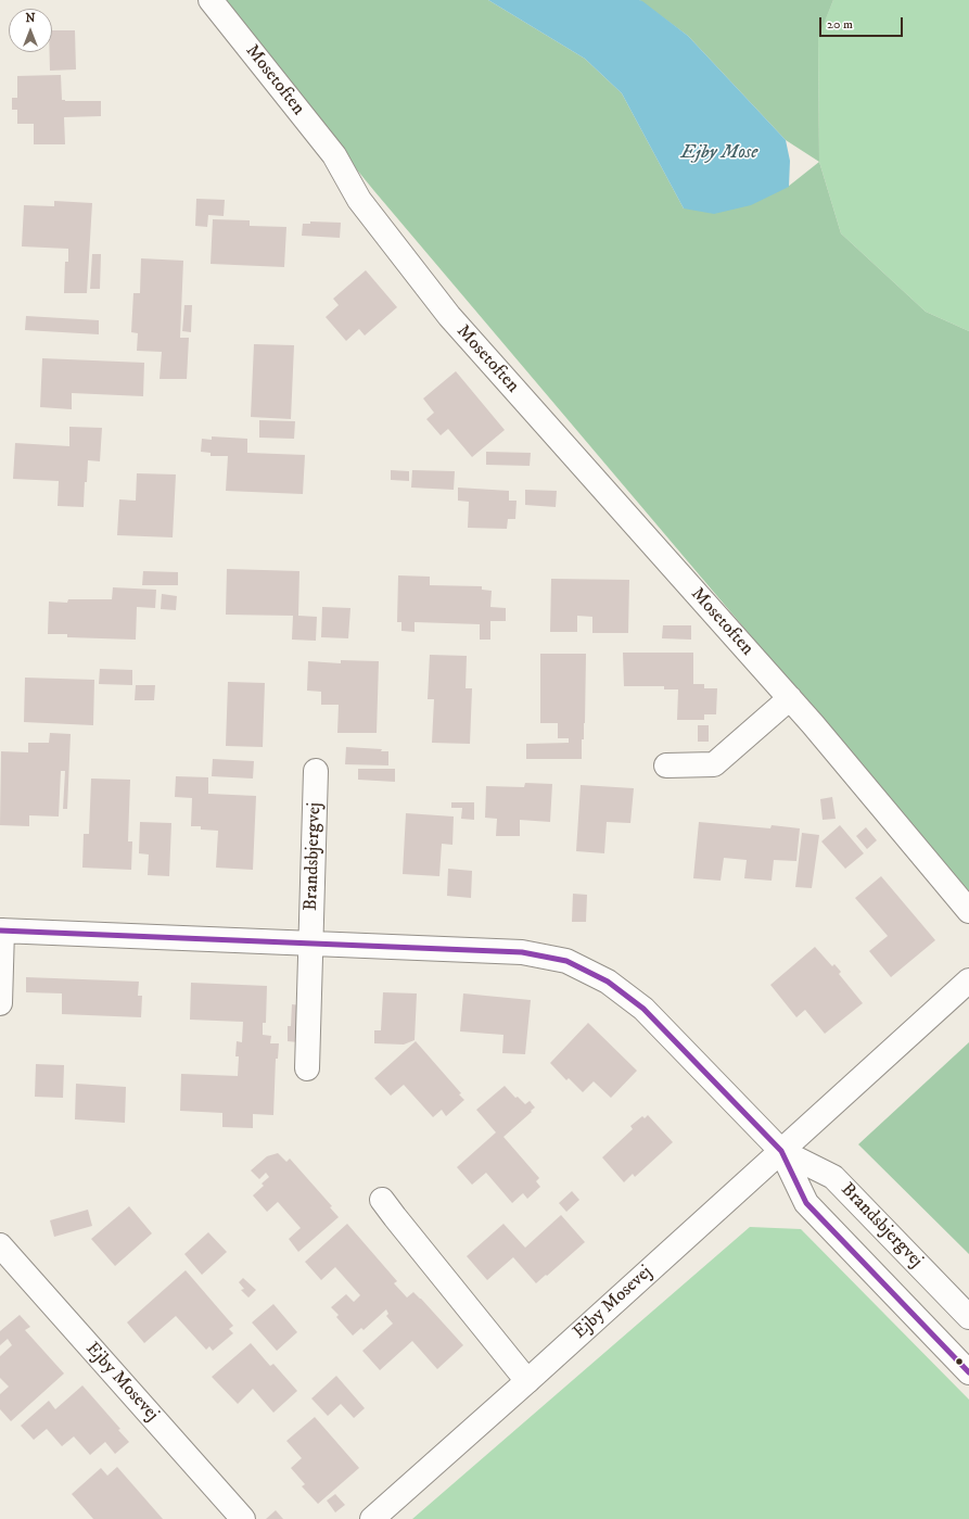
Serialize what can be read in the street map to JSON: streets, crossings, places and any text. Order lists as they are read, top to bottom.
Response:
{
  "streets": {
    "street": ["Mosetoften", "Brandsbjergvej", "Ejby Mosevej"]
  },
  "crossings": [
    ["Brandsbjergvej", "Ejby Mosevej"]
  ],
  "water": ["Ejby Mose"],
  "scale_bar": "20 m",
  "north": "top"
}
